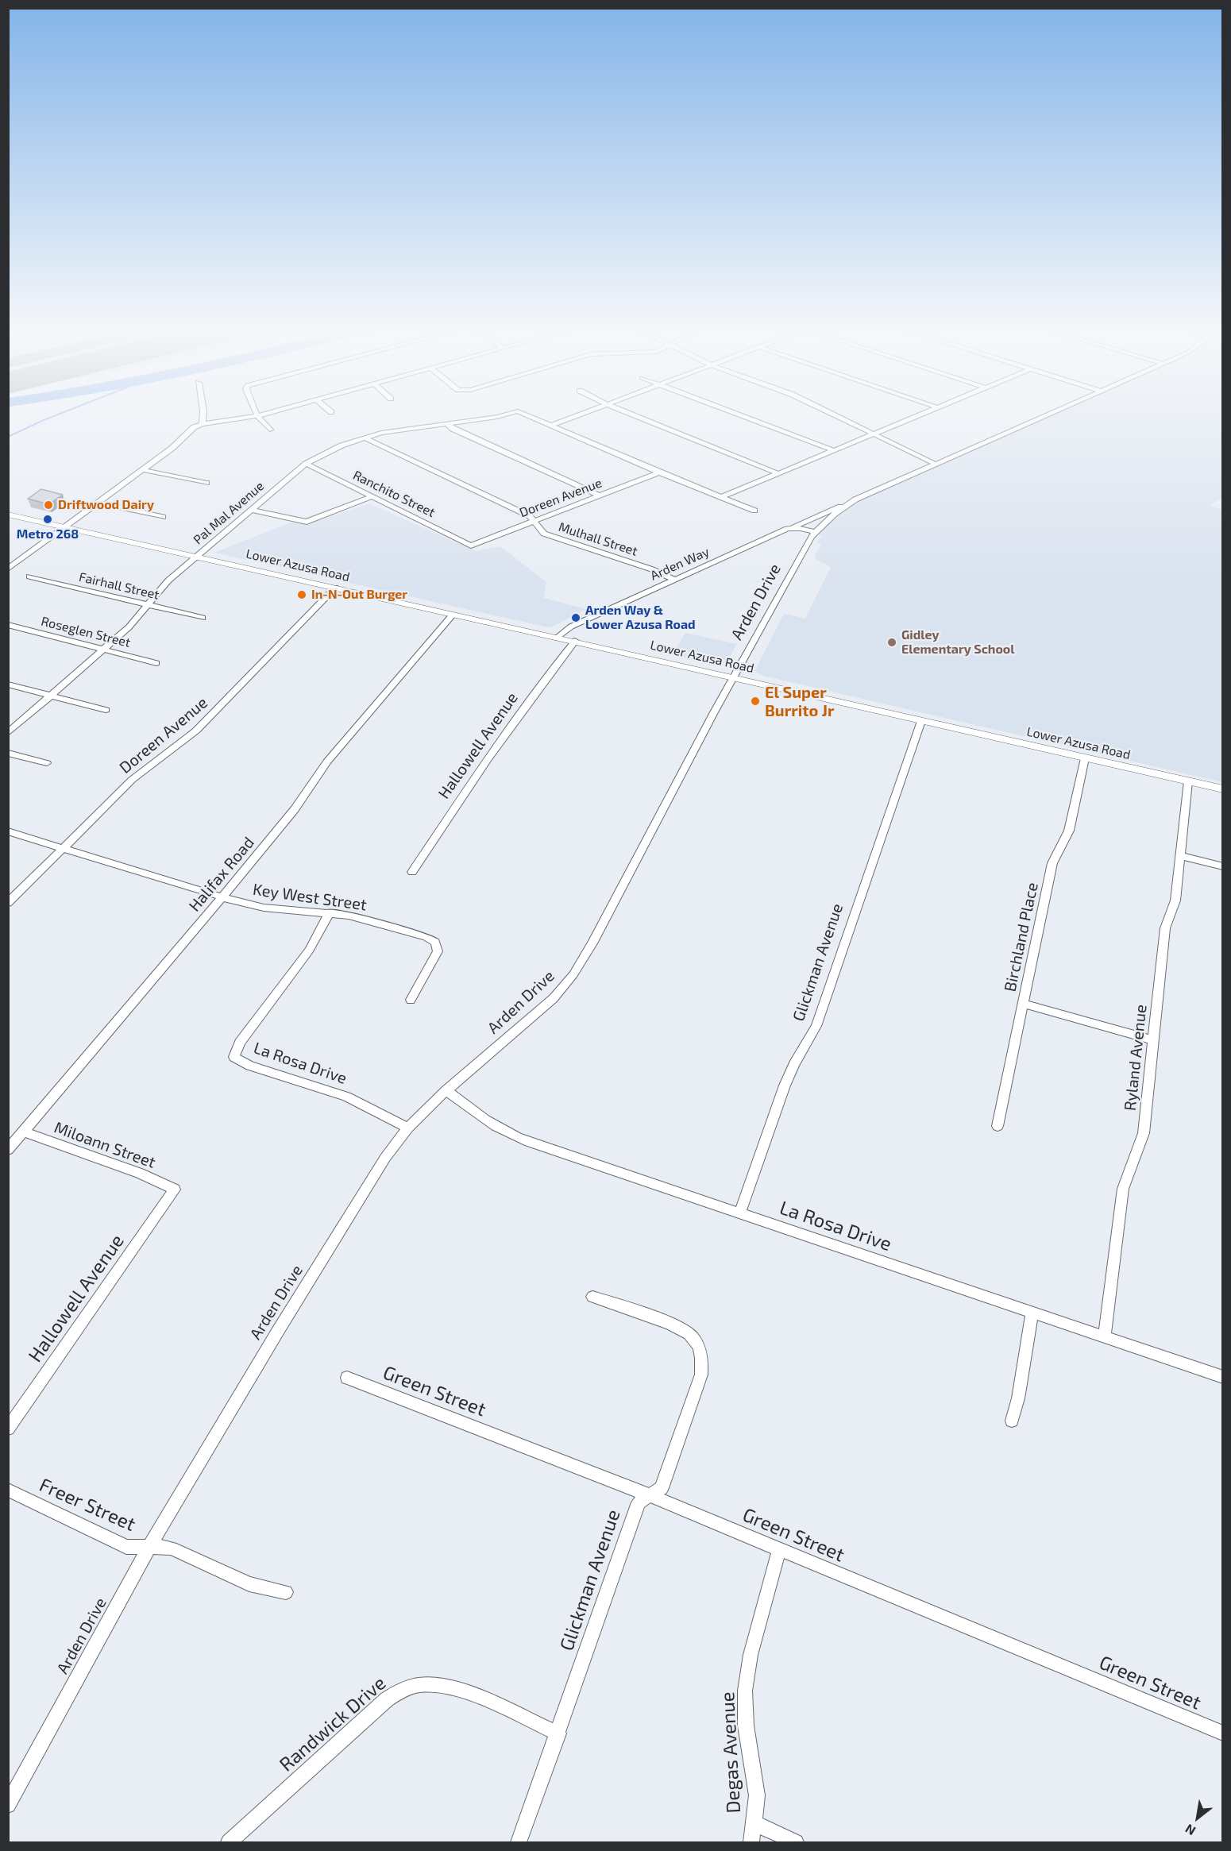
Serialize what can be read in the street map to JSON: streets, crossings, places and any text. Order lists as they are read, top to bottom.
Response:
{
  "streets": {
    "main road": ["Lower Azusa Road"],
    "street": [
      "Ranchito Street",
      "Doreen Avenue",
      "Pal Mal Avenue",
      "Mulhall Street",
      "Arden Way",
      "Fairhall Street",
      "Arden Drive",
      "Roseglen Street",
      "Hallowell Avenue",
      "Halifax Road",
      "Key West Street",
      "Birchland Place",
      "Glickman Avenue",
      "Ryland Avenue",
      "La Rosa Drive",
      "Miloann Street",
      "Green Street",
      "Freer Street",
      "Randwick Drive",
      "Degas Avenue"
    ]
  },
  "crossings": [
    ["Ranchito Street", "Doreen Avenue"],
    ["Ranchito Street", "Pal Mal Avenue"],
    ["Doreen Avenue", "Mulhall Street"],
    ["Doreen Avenue", "Lower Azusa Road"],
    ["Doreen Avenue", "Key West Street"],
    ["Pal Mal Avenue", "Mulhall Street"],
    ["Pal Mal Avenue", "Lower Azusa Road"],
    ["Pal Mal Avenue", "Fairhall Street"],
    ["Pal Mal Avenue", "Roseglen Street"],
    ["Mulhall Street", "Arden Way"],
    ["Arden Way", "Lower Azusa Road"],
    ["Arden Way", "Arden Drive"],
    ["Lower Azusa Road", "Arden Drive"],
    ["Lower Azusa Road", "Hallowell Avenue"],
    ["Lower Azusa Road", "Halifax Road"],
    ["Lower Azusa Road", "Birchland Place"],
    ["Lower Azusa Road", "Glickman Avenue"],
    ["Lower Azusa Road", "Ryland Avenue"],
    ["Arden Drive", "La Rosa Drive"],
    ["Arden Drive", "Freer Street"],
    ["Hallowell Avenue", "Miloann Street"],
    ["Halifax Road", "Key West Street"],
    ["Halifax Road", "Miloann Street"],
    ["Key West Street", "La Rosa Drive"],
    ["Glickman Avenue", "La Rosa Drive"],
    ["Glickman Avenue", "Green Street"],
    ["Glickman Avenue", "Randwick Drive"],
    ["Ryland Avenue", "La Rosa Drive"],
    ["Green Street", "Degas Avenue"]
  ],
  "places": [
    "Driftwood Dairy",
    "Metro 268",
    "In-N-Out Burger",
    "Arden Way & Lower Azusa Road",
    "Gidley Elementary School",
    "El Super Burrito Jr"
  ],
  "north": "bottom left"
}
